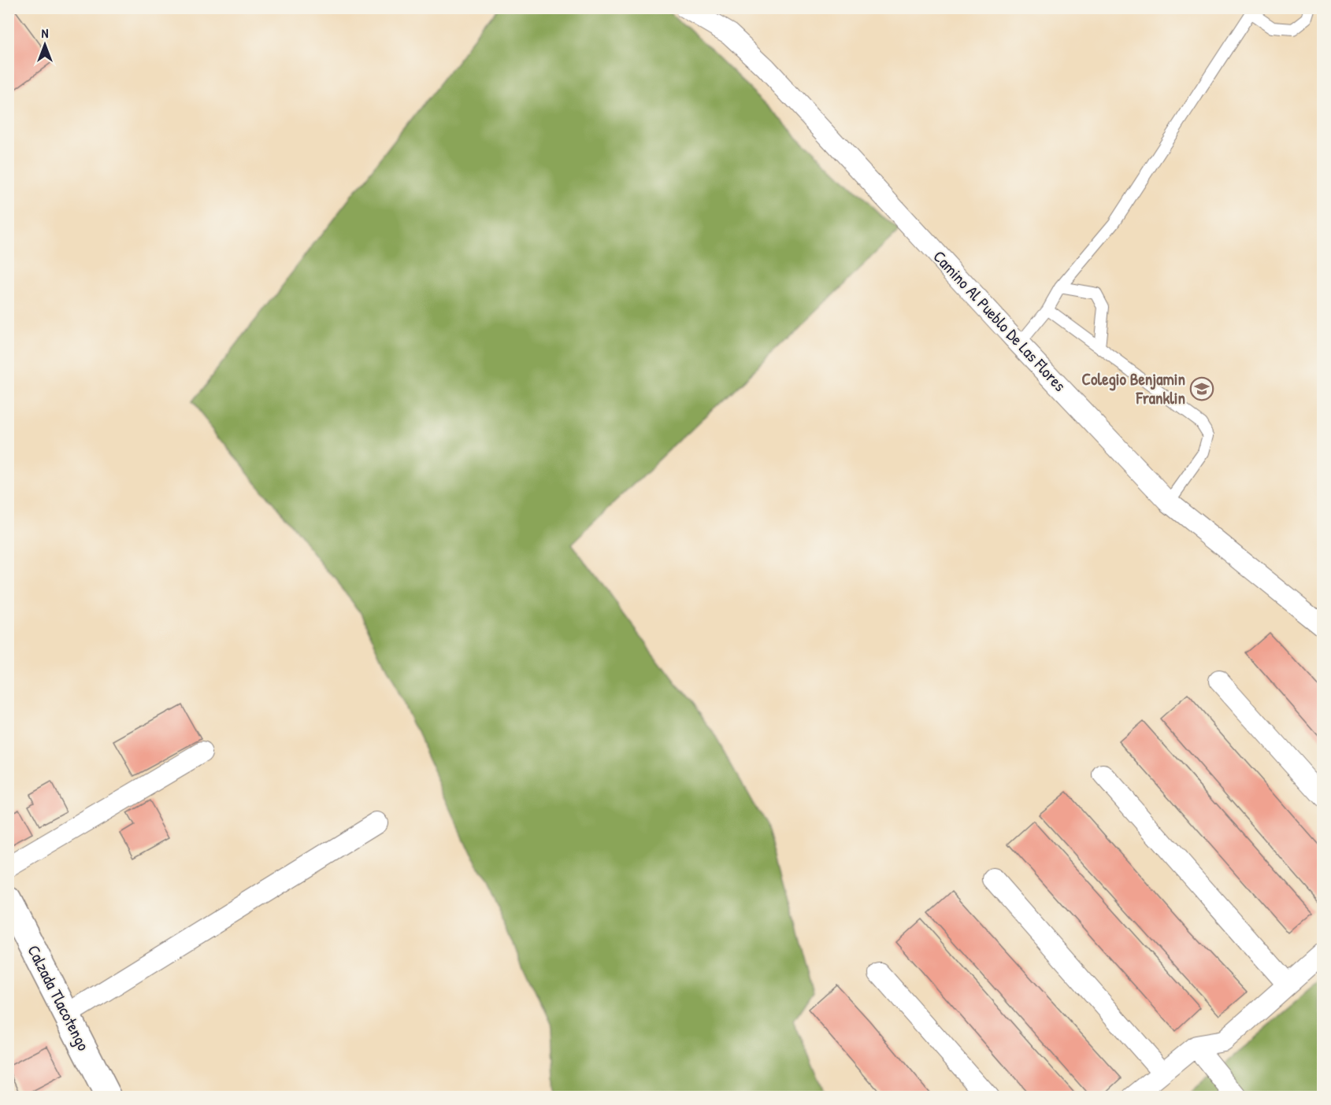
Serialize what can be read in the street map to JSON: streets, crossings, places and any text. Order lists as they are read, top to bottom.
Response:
{
  "streets": {
    "street": ["Camino Al Pueblo De Las Flores", "Calzada Tlacotengo"]
  },
  "places": {
    "school or university": ["Colegio Benjamin Franklin"]
  },
  "north": "top"
}
